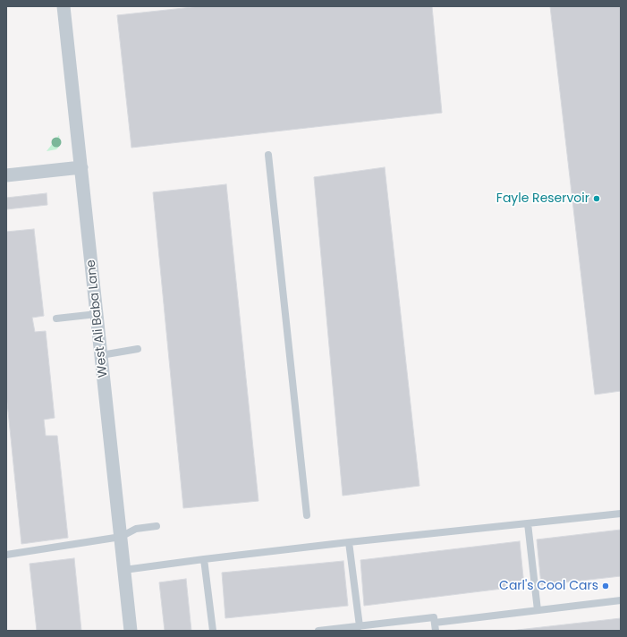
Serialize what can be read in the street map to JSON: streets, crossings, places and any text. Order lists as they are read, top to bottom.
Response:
{
  "streets": {
    "street": ["West Ali Baba Lane"]
  },
  "places": ["Fayle Reservoir", "Carl's Cool Cars"]
}
